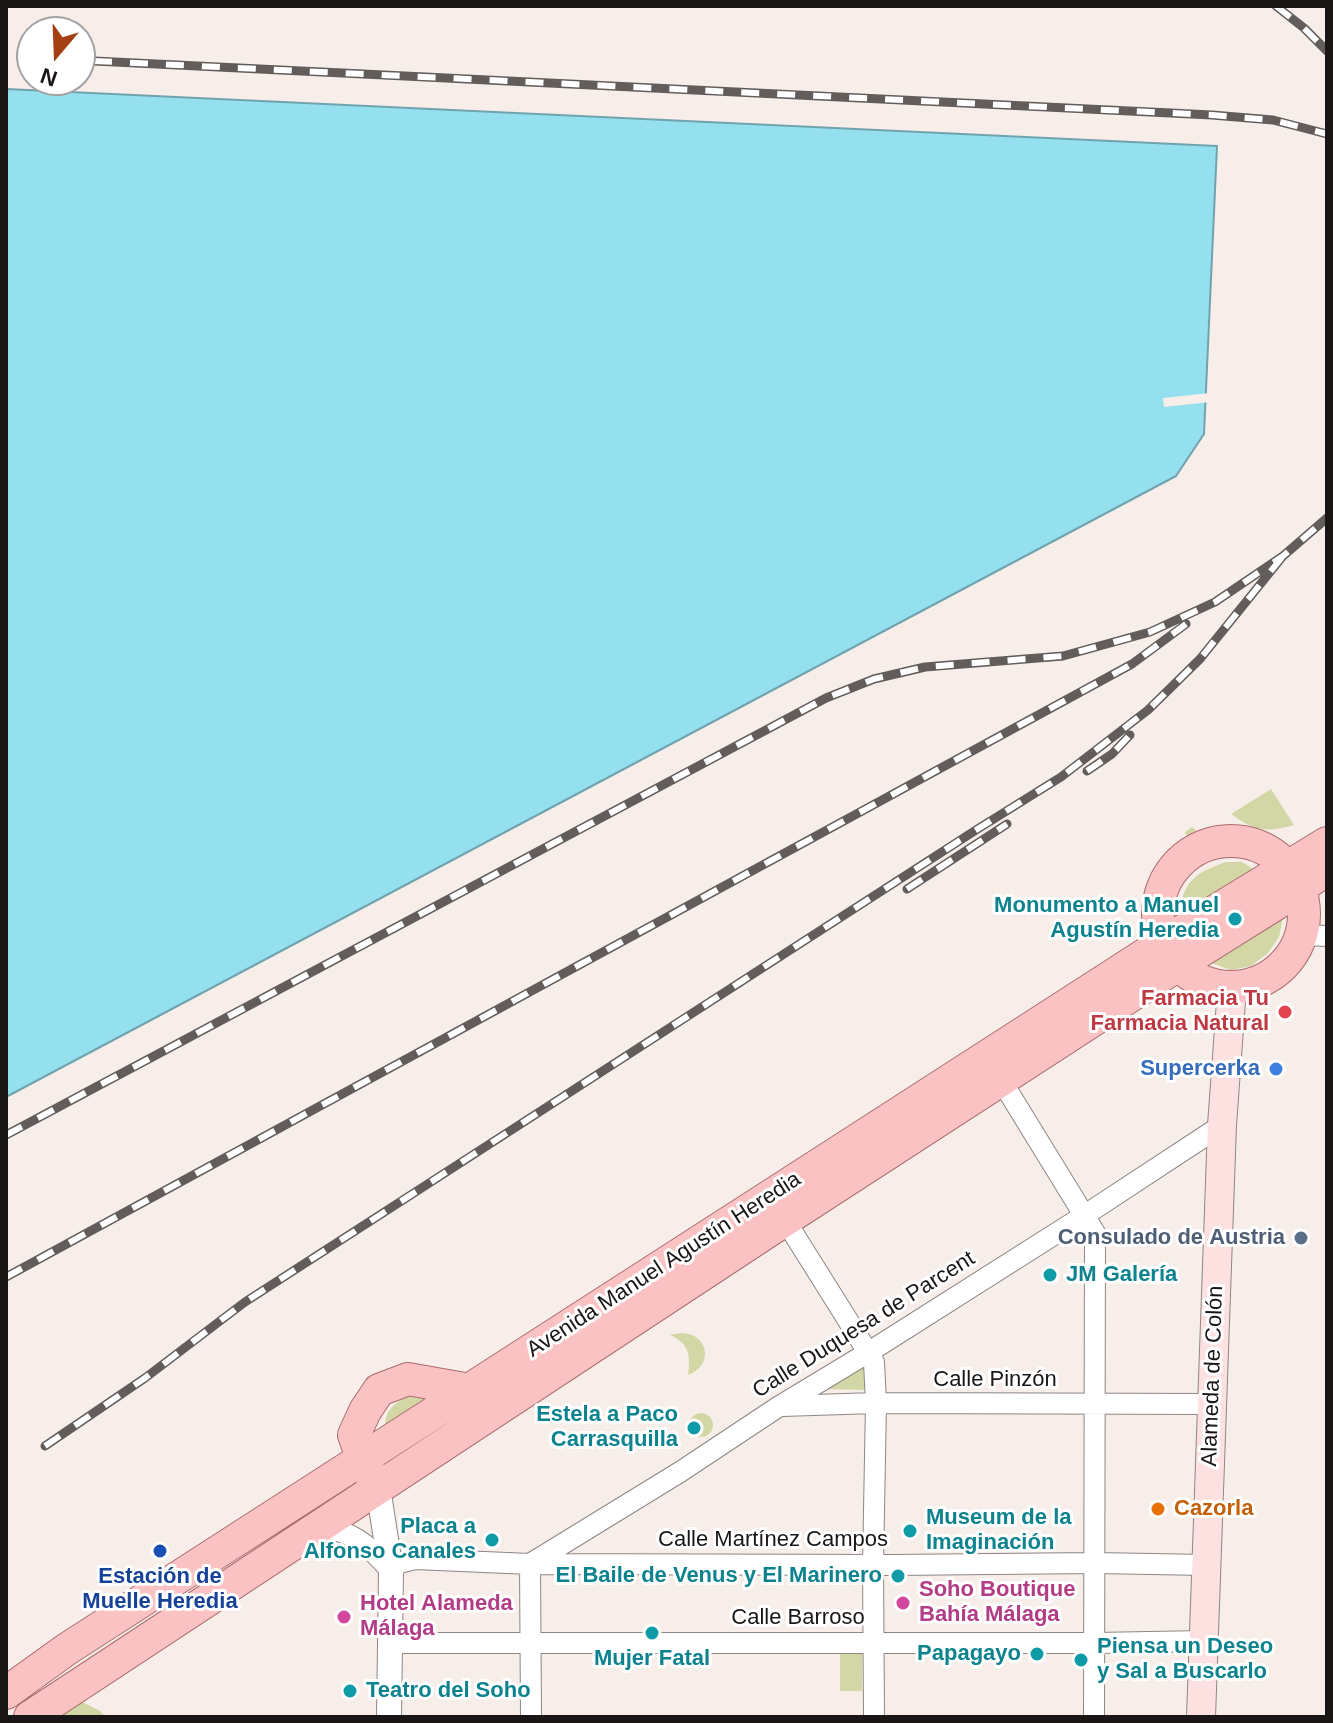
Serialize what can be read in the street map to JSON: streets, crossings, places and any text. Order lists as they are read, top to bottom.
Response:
{
  "streets": {
    "main road": ["Avenida Manuel Agustín Heredia", "Alameda de Colón"],
    "street": [
      "Calle Duquesa de Parcent",
      "Calle Pinzón",
      "Calle Martínez Campos",
      "Calle Barroso"
    ]
  },
  "crossings": [
    ["Calle Duquesa de Parcent", "Alameda de Colón"],
    ["Calle Duquesa de Parcent", "Calle Pinzón"],
    ["Calle Duquesa de Parcent", "Calle Martínez Campos"],
    ["Alameda de Colón", "Calle Pinzón"],
    ["Alameda de Colón", "Calle Martínez Campos"],
    ["Alameda de Colón", "Calle Barroso"]
  ],
  "places": [
    "Monumento a Manuel Agustín Heredia",
    "Farmacia Tu Farmacia Natural",
    "Supercerka",
    "Consulado de Austria",
    "JM Galería",
    "Estela a Paco Carrasquilla",
    "Cazorla",
    "Museum de la Imaginación",
    "Placa a Alfonso Canales",
    "Estación de Muelle Heredia",
    "El Baile de Venus y El Marinero",
    "Soho Boutique Bahía Málaga",
    "Hotel Alameda Málaga",
    "Mujer Fatal",
    "Papagayo",
    "Piensa un Deseo y Sal a Buscarlo",
    "Teatro del Soho"
  ],
  "north": "bottom"
}
